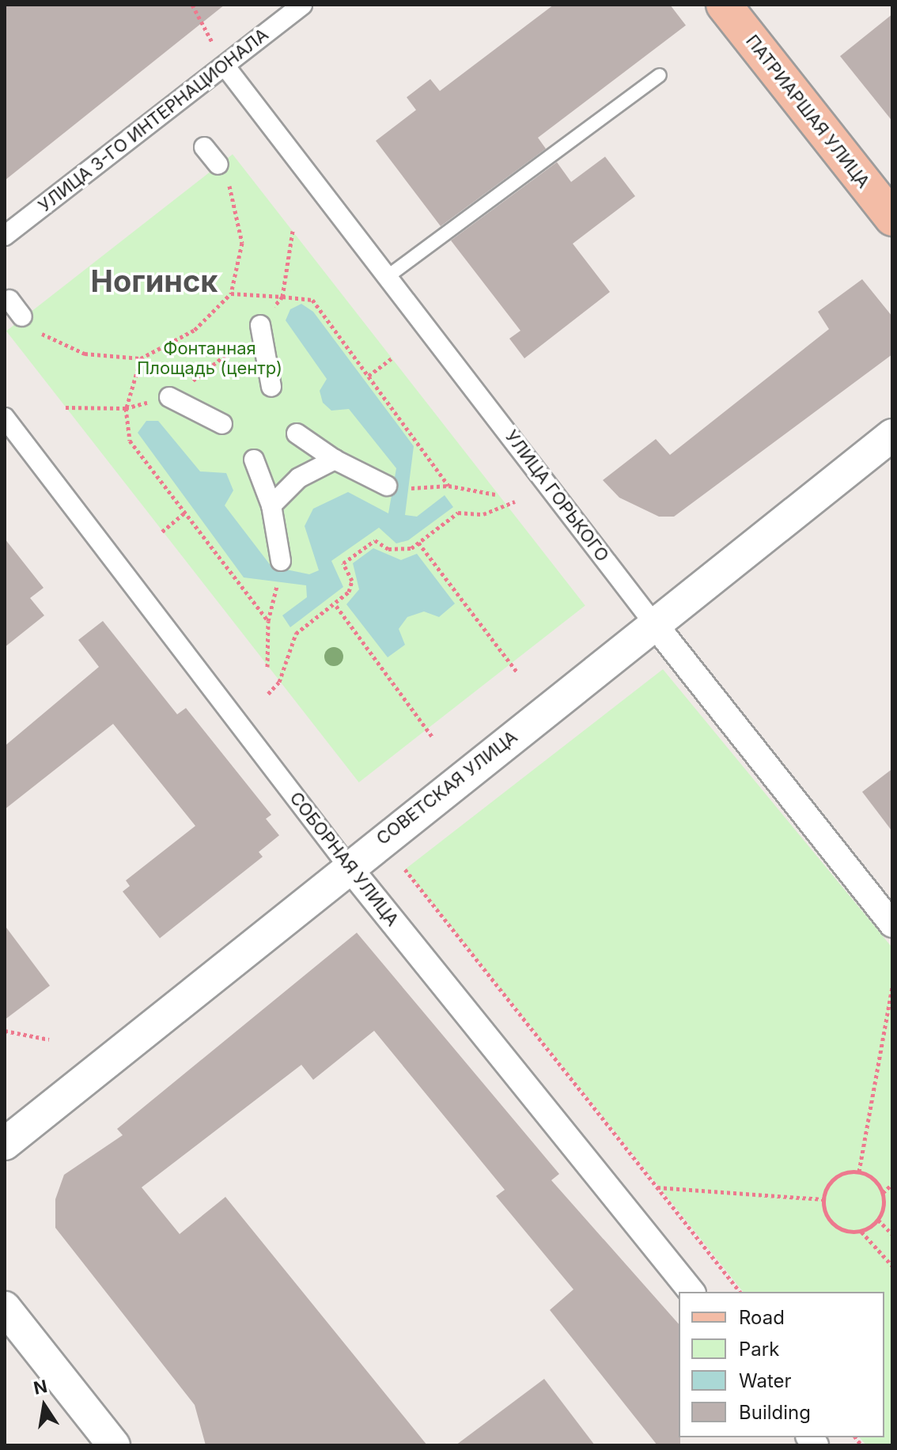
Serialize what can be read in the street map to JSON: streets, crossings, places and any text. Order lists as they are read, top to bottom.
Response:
{
  "streets": {
    "main road": ["ПАТРИАРШАЯ УЛИЦА"],
    "street": [
      "УЛИЦА 3-ГО ИНТЕРНАЦИОНАЛА",
      "УЛИЦА ГОРЬКОГО",
      "СОВЕТСКАЯ УЛИЦА",
      "СОБОРНАЯ УЛИЦА"
    ]
  },
  "crossings": [
    ["УЛИЦА 3-ГО ИНТЕРНАЦИОНАЛА", "УЛИЦА ГОРЬКОГО"],
    ["УЛИЦА ГОРЬКОГО", "СОВЕТСКАЯ УЛИЦА"],
    ["СОВЕТСКАЯ УЛИЦА", "СОБОРНАЯ УЛИЦА"]
  ],
  "districts": ["Ногинск"],
  "parks": ["Фонтанная Площадь (центр)"],
  "legend": [
    "Road",
    "Park",
    "Water",
    "Building"
  ],
  "north": "top"
}
